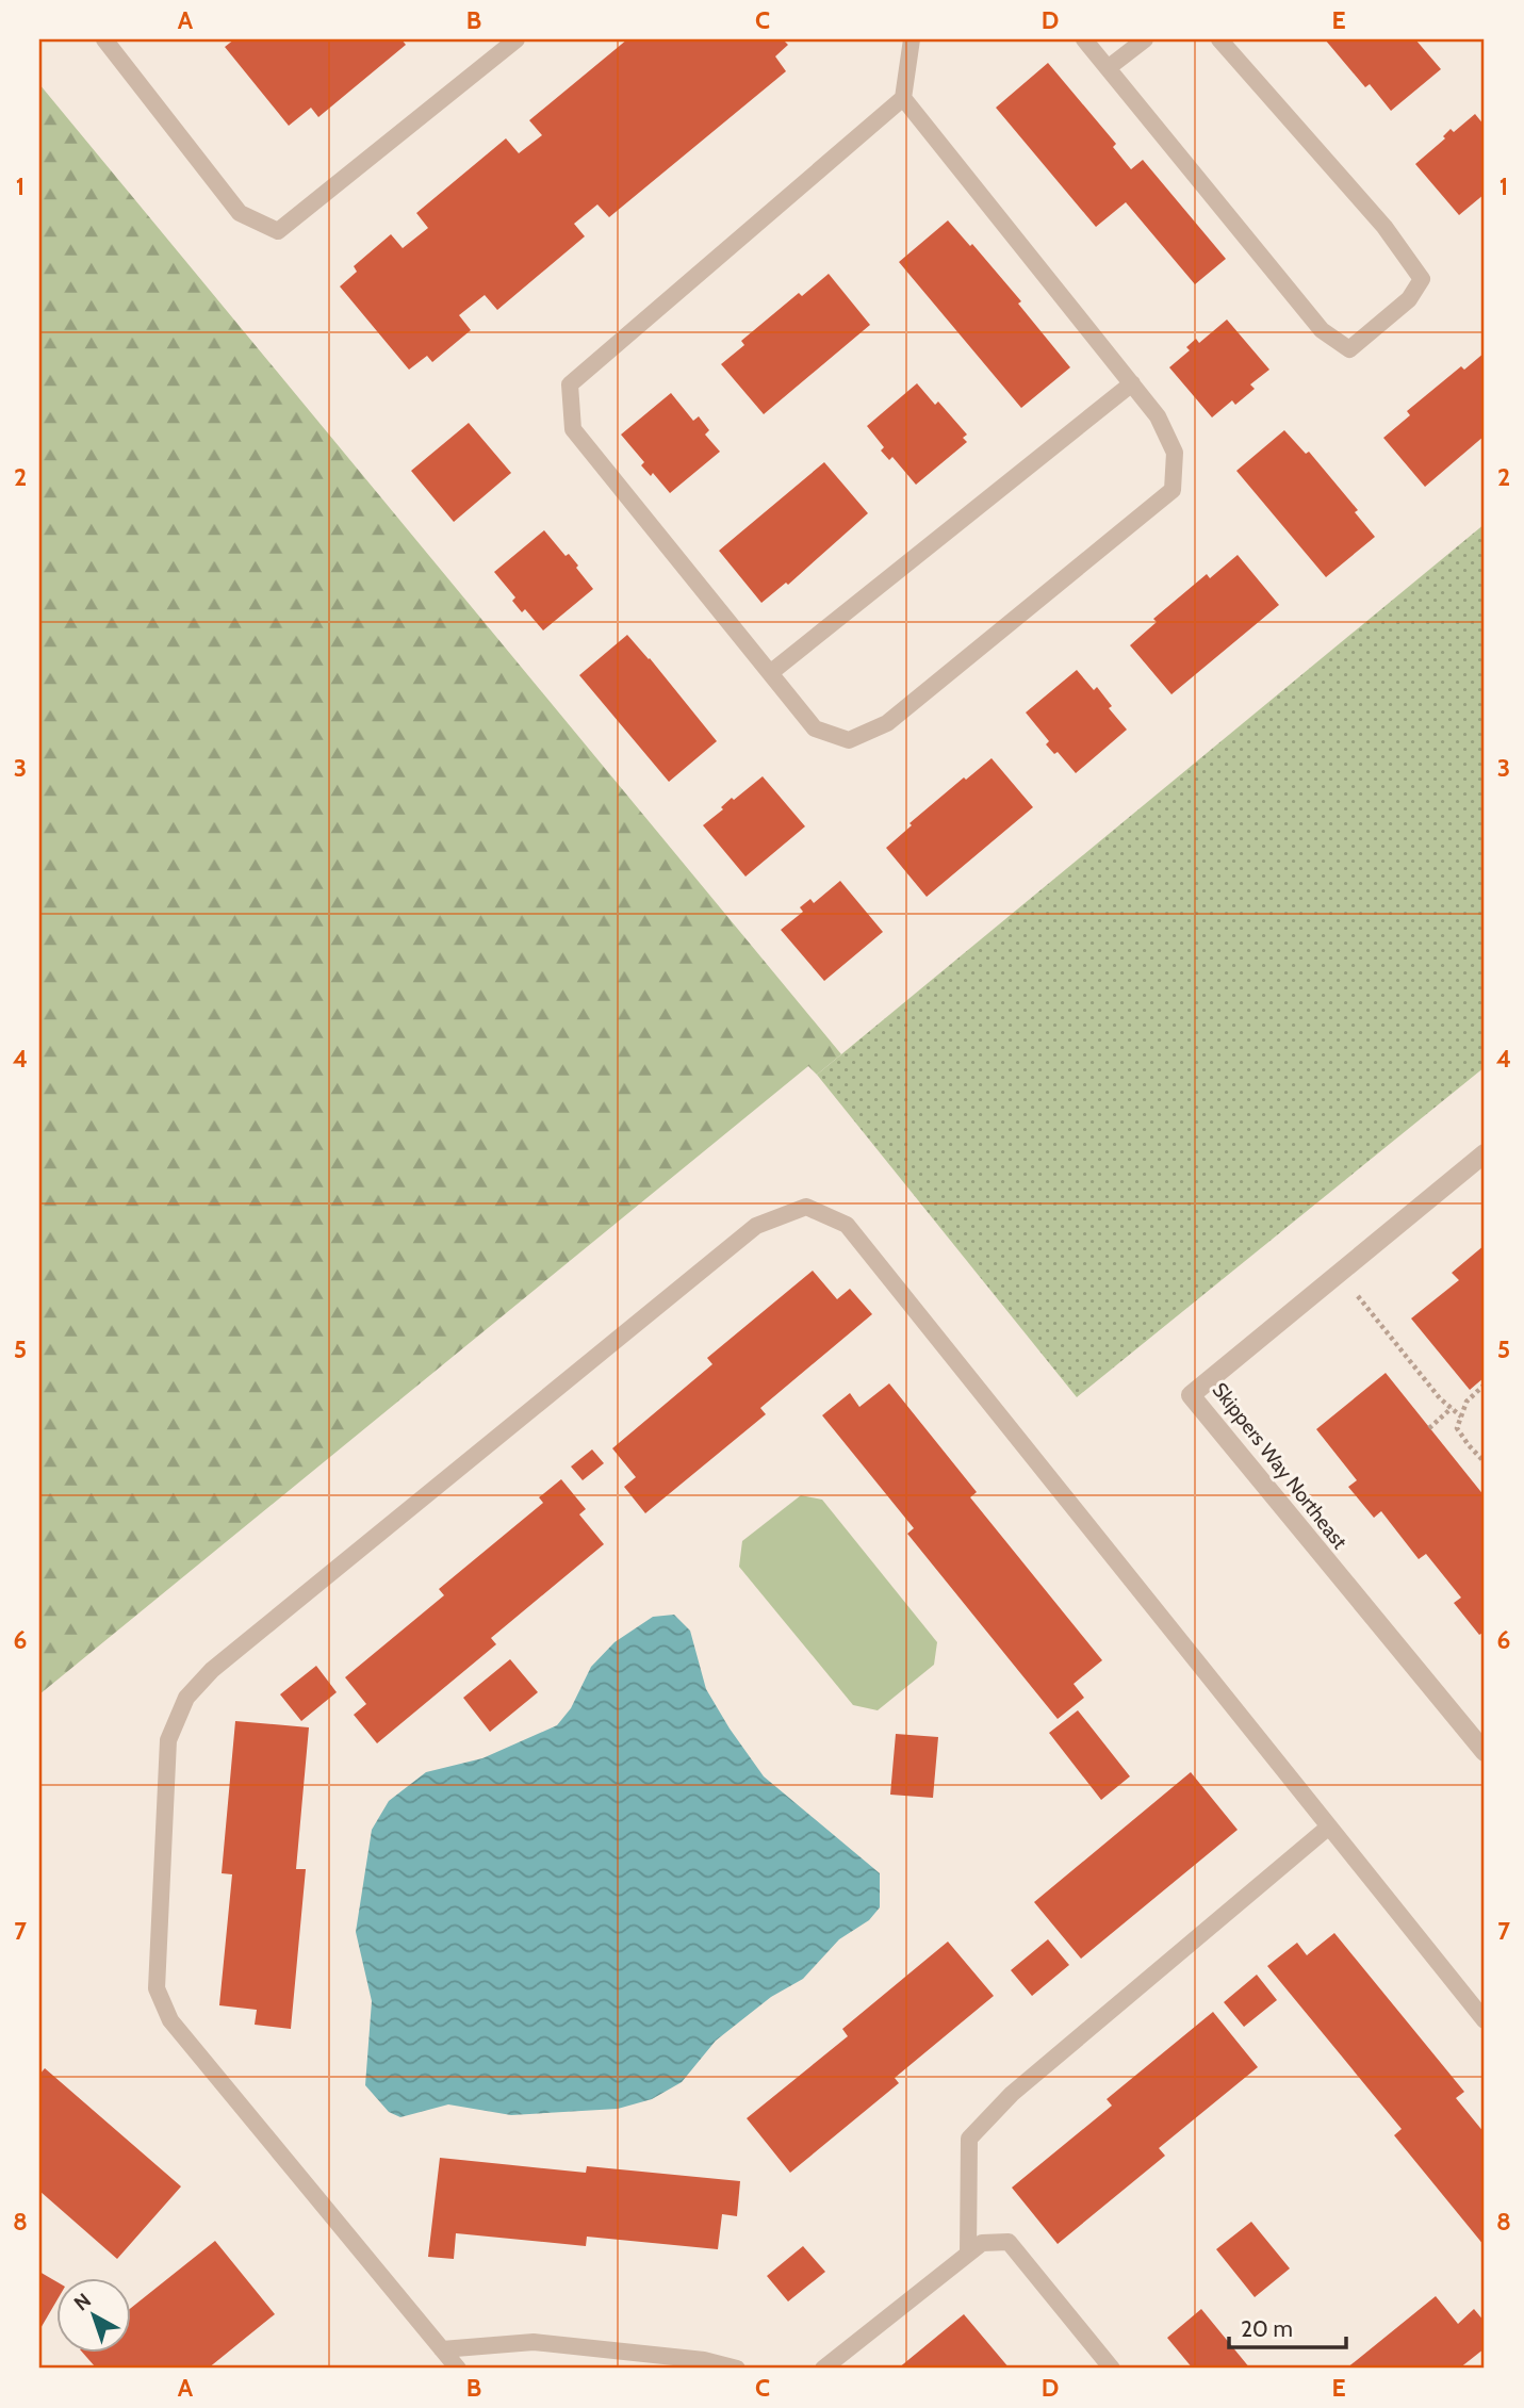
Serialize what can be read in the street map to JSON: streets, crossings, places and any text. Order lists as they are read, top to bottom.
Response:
{
  "streets": {
    "street": ["Skippers Way Northeast"]
  },
  "scale_bar": "20 m",
  "north": "top left",
  "grid": {
    "columns": [
      "A",
      "B",
      "C",
      "D",
      "E"
    ],
    "rows": [
      "1",
      "2",
      "3",
      "4",
      "5",
      "6",
      "7",
      "8"
    ]
  }
}
